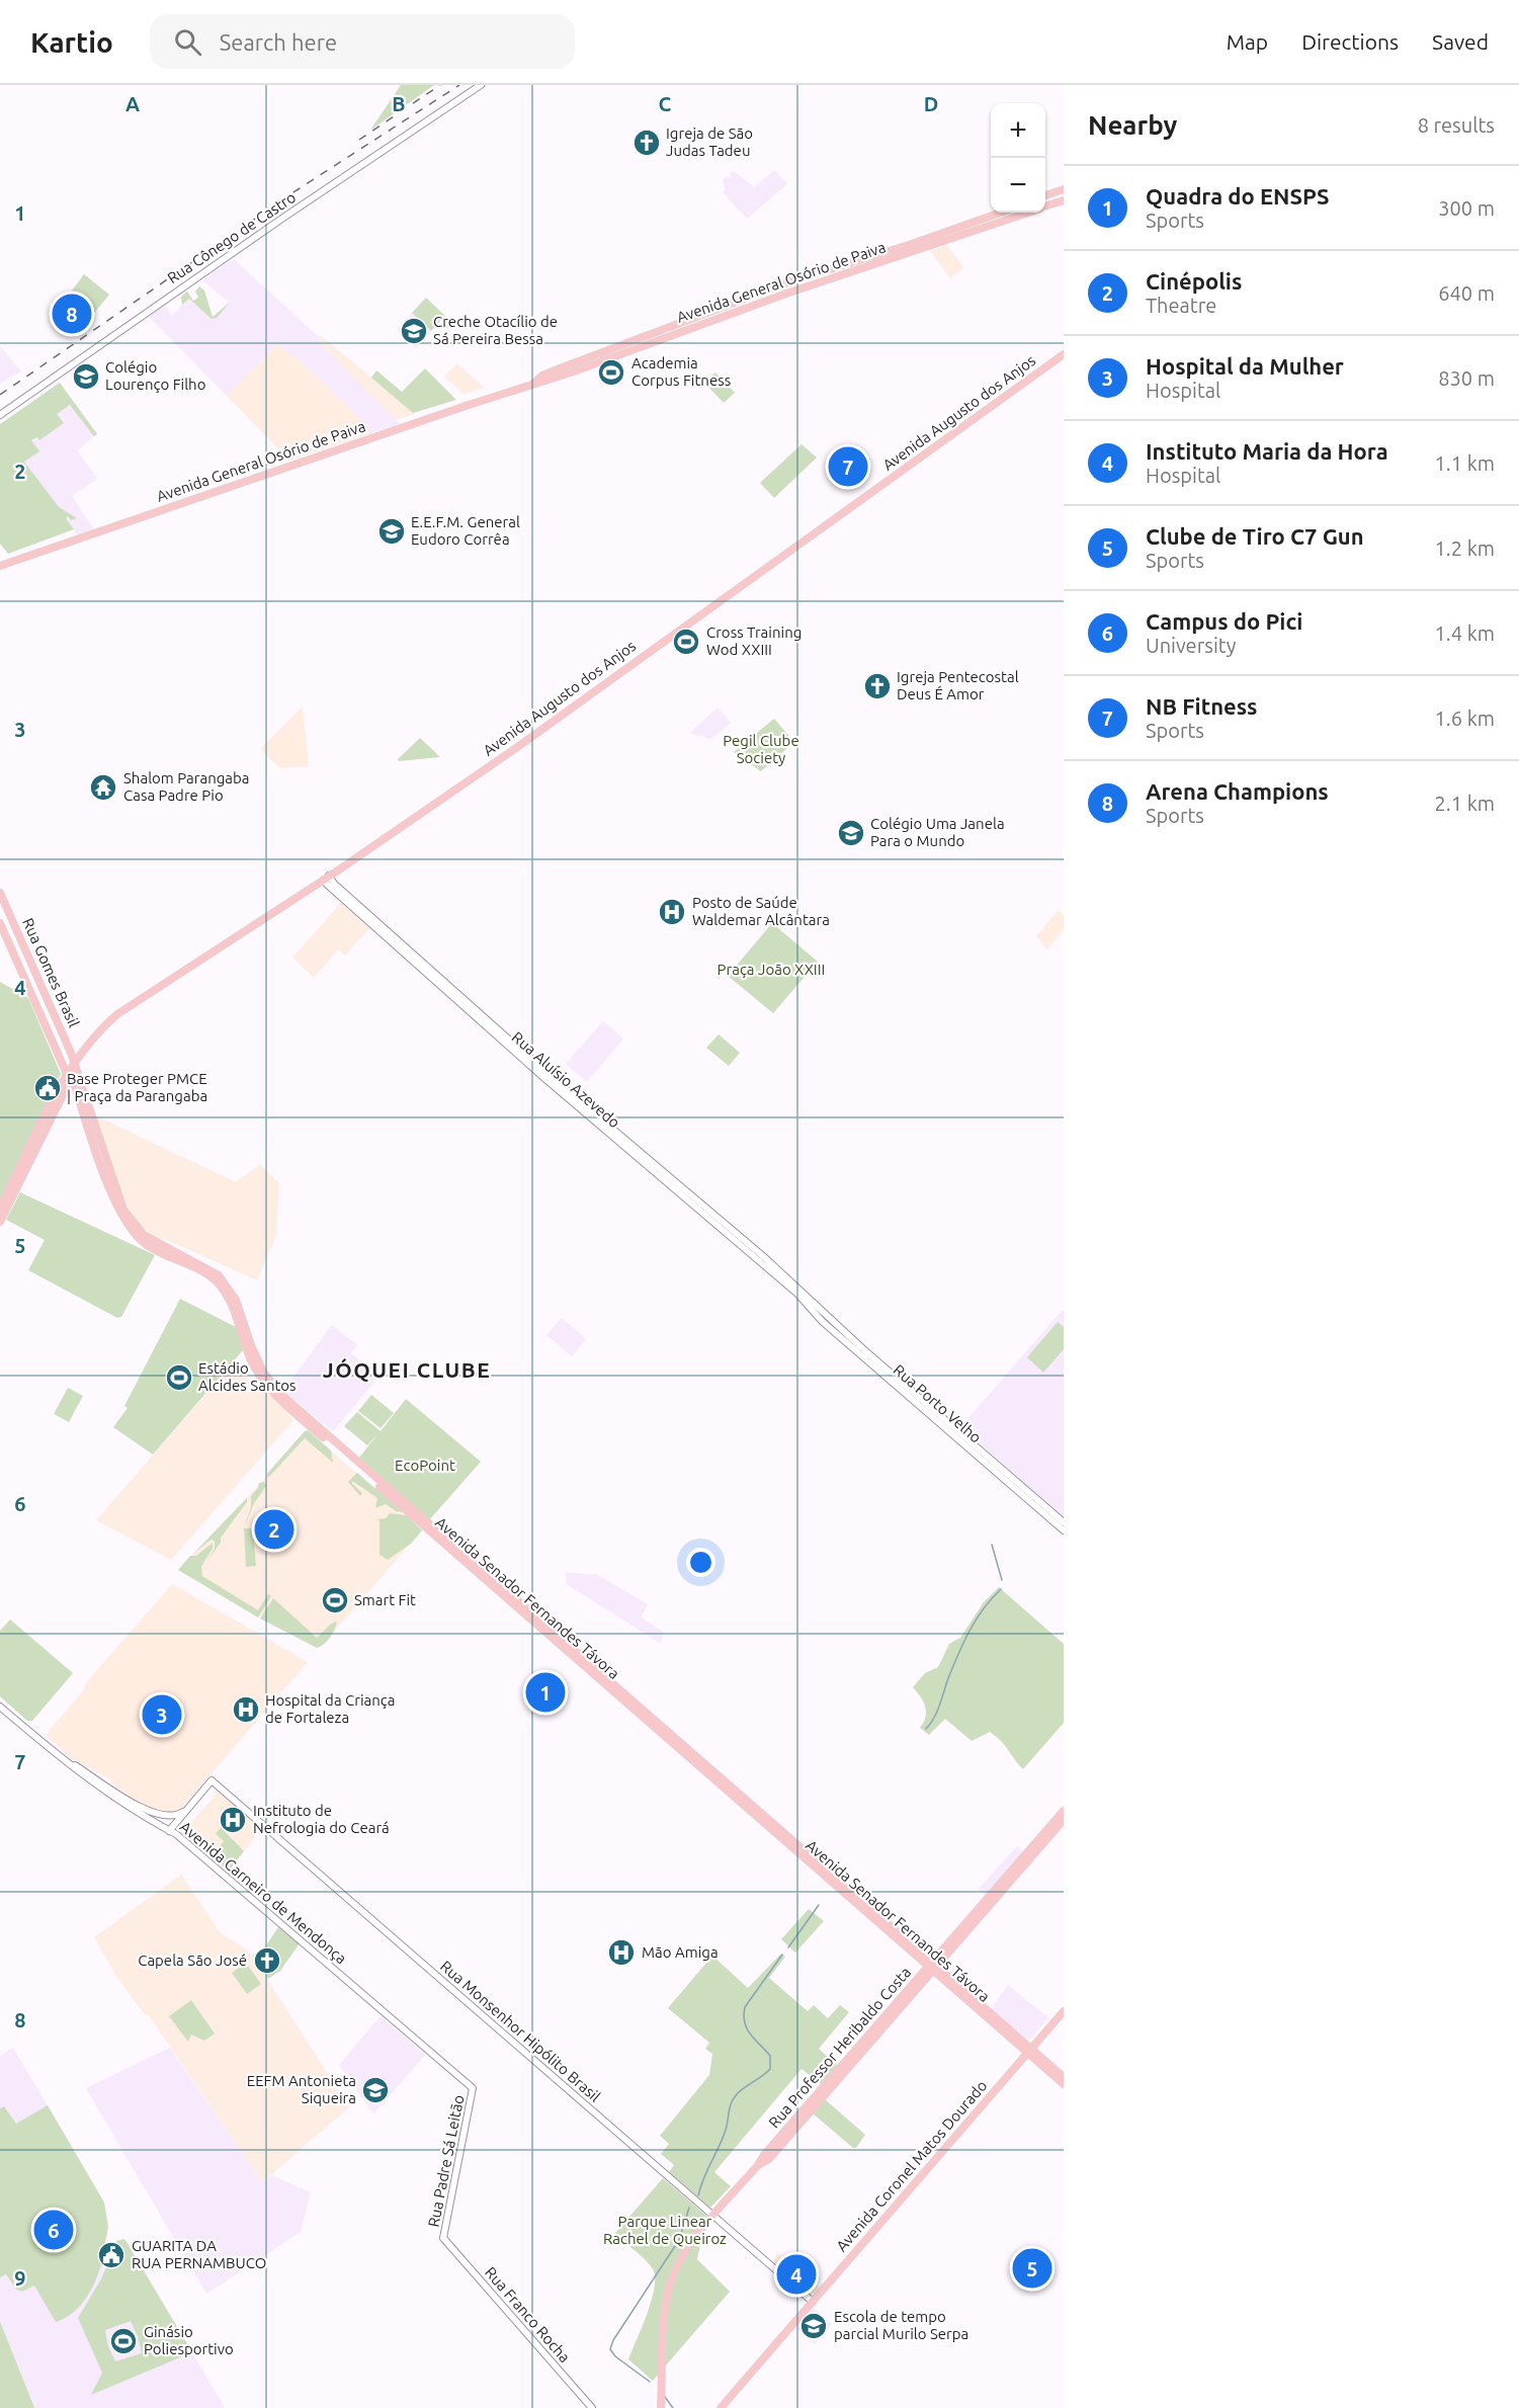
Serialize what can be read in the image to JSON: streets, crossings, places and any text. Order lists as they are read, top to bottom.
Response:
{
  "streets": {
    "main road": [
      "Rua Cônego de Castro",
      "Avenida General Osório de Paiva",
      "Avenida Augusto dos Anjos",
      "Rua Gomes Brasil",
      "Rua Aluísio Azevedo",
      "Rua Porto Velho",
      "Avenida Senador Fernandes Távora",
      "Avenida Carneiro de Mendonça",
      "Rua Monsenhor Hipólito Brasil",
      "Rua Professor Heribaldo Costa",
      "Rua Padre Sá Leitão",
      "Avenida Coronel Matos Dourado",
      "Rua Franco Rocha"
    ]
  },
  "crossings": [
    ["Avenida Augusto dos Anjos", "Rua Gomes Brasil"],
    ["Avenida Augusto dos Anjos", "Rua Aluísio Azevedo"],
    ["Avenida Augusto dos Anjos", "Avenida Senador Fernandes Távora"],
    ["Rua Gomes Brasil", "Avenida Senador Fernandes Távora"],
    ["Rua Aluísio Azevedo", "Rua Porto Velho"],
    ["Avenida Senador Fernandes Távora", "Rua Professor Heribaldo Costa"],
    ["Avenida Senador Fernandes Távora", "Avenida Coronel Matos Dourado"],
    ["Avenida Carneiro de Mendonça", "Rua Monsenhor Hipólito Brasil"],
    ["Avenida Carneiro de Mendonça", "Rua Padre Sá Leitão"],
    ["Rua Monsenhor Hipólito Brasil", "Rua Professor Heribaldo Costa"],
    ["Rua Monsenhor Hipólito Brasil", "Avenida Coronel Matos Dourado"],
    ["Rua Padre Sá Leitão", "Rua Franco Rocha"]
  ],
  "districts": ["JÓQUEI CLUBE"],
  "parks": [
    "Pegil Clube Society",
    "Praça João XXIII",
    "EcoPoint",
    "Parque Linear Rachel de Queiroz"
  ],
  "places": {
    "church": ["Igreja de São Judas Tadeu", "Igreja Pentecostal Deus É Amor", "Capela São José"],
    "school or university": [
      "Creche Otacílio de Sá Pereira Bessa",
      "Colégio Lourenço Filho",
      "E.E.F.M. General Eudoro Corrêa",
      "Colégio Uma Janela Para o Mundo",
      "EEFM Antonieta Siqueira",
      "Escola de tempo parcial Murilo Serpa"
    ],
    "sports": [
      "Academia Corpus Fitness",
      "Cross Training Wod XXIII",
      "Estádio Alcides Santos",
      "Smart Fit",
      "Ginásio Poliesportivo"
    ],
    "temple": ["Shalom Parangaba Casa Padre Pio"],
    "hospital": [
      "Posto de Saúde Waldemar Alcântara",
      "Hospital da Criança de Fortaleza",
      "Instituto de Nefrologia do Ceará",
      "Mão Amiga"
    ],
    "public building": ["Base Proteger PMCE | Praça da Parangaba", "GUARITA DA RUA PERNAMBUCO"]
  },
  "page": {
    "header": "Kartio",
    "search": "Search here",
    "nav": ["Map", "Directions", "Saved"],
    "heading": ["Nearby", "8 results"],
    "map_buttons": ["+", "−"],
    "list": [
      {
        "mark": "1",
        "name": "Quadra do ENSPS",
        "note": "Sports",
        "value": "300 m"
      },
      {
        "mark": "2",
        "name": "Cinépolis",
        "note": "Theatre",
        "value": "640 m"
      },
      {
        "mark": "3",
        "name": "Hospital da Mulher",
        "note": "Hospital",
        "value": "830 m"
      },
      {
        "mark": "4",
        "name": "Instituto Maria da Hora",
        "note": "Hospital",
        "value": "1.1 km"
      },
      {
        "mark": "5",
        "name": "Clube de Tiro C7 Gun",
        "note": "Sports",
        "value": "1.2 km"
      },
      {
        "mark": "6",
        "name": "Campus do Pici",
        "note": "University",
        "value": "1.4 km"
      },
      {
        "mark": "7",
        "name": "NB Fitness",
        "note": "Sports",
        "value": "1.6 km"
      },
      {
        "mark": "8",
        "name": "Arena Champions",
        "note": "Sports",
        "value": "2.1 km"
      }
    ],
    "pins": [
      "8",
      "7",
      "2",
      "1",
      "3",
      "6",
      "5",
      "4"
    ]
  },
  "grid": {
    "columns": [
      "A",
      "B",
      "C",
      "D"
    ],
    "rows": [
      "1",
      "2",
      "3",
      "4",
      "5",
      "6",
      "7",
      "8",
      "9"
    ]
  }
}
